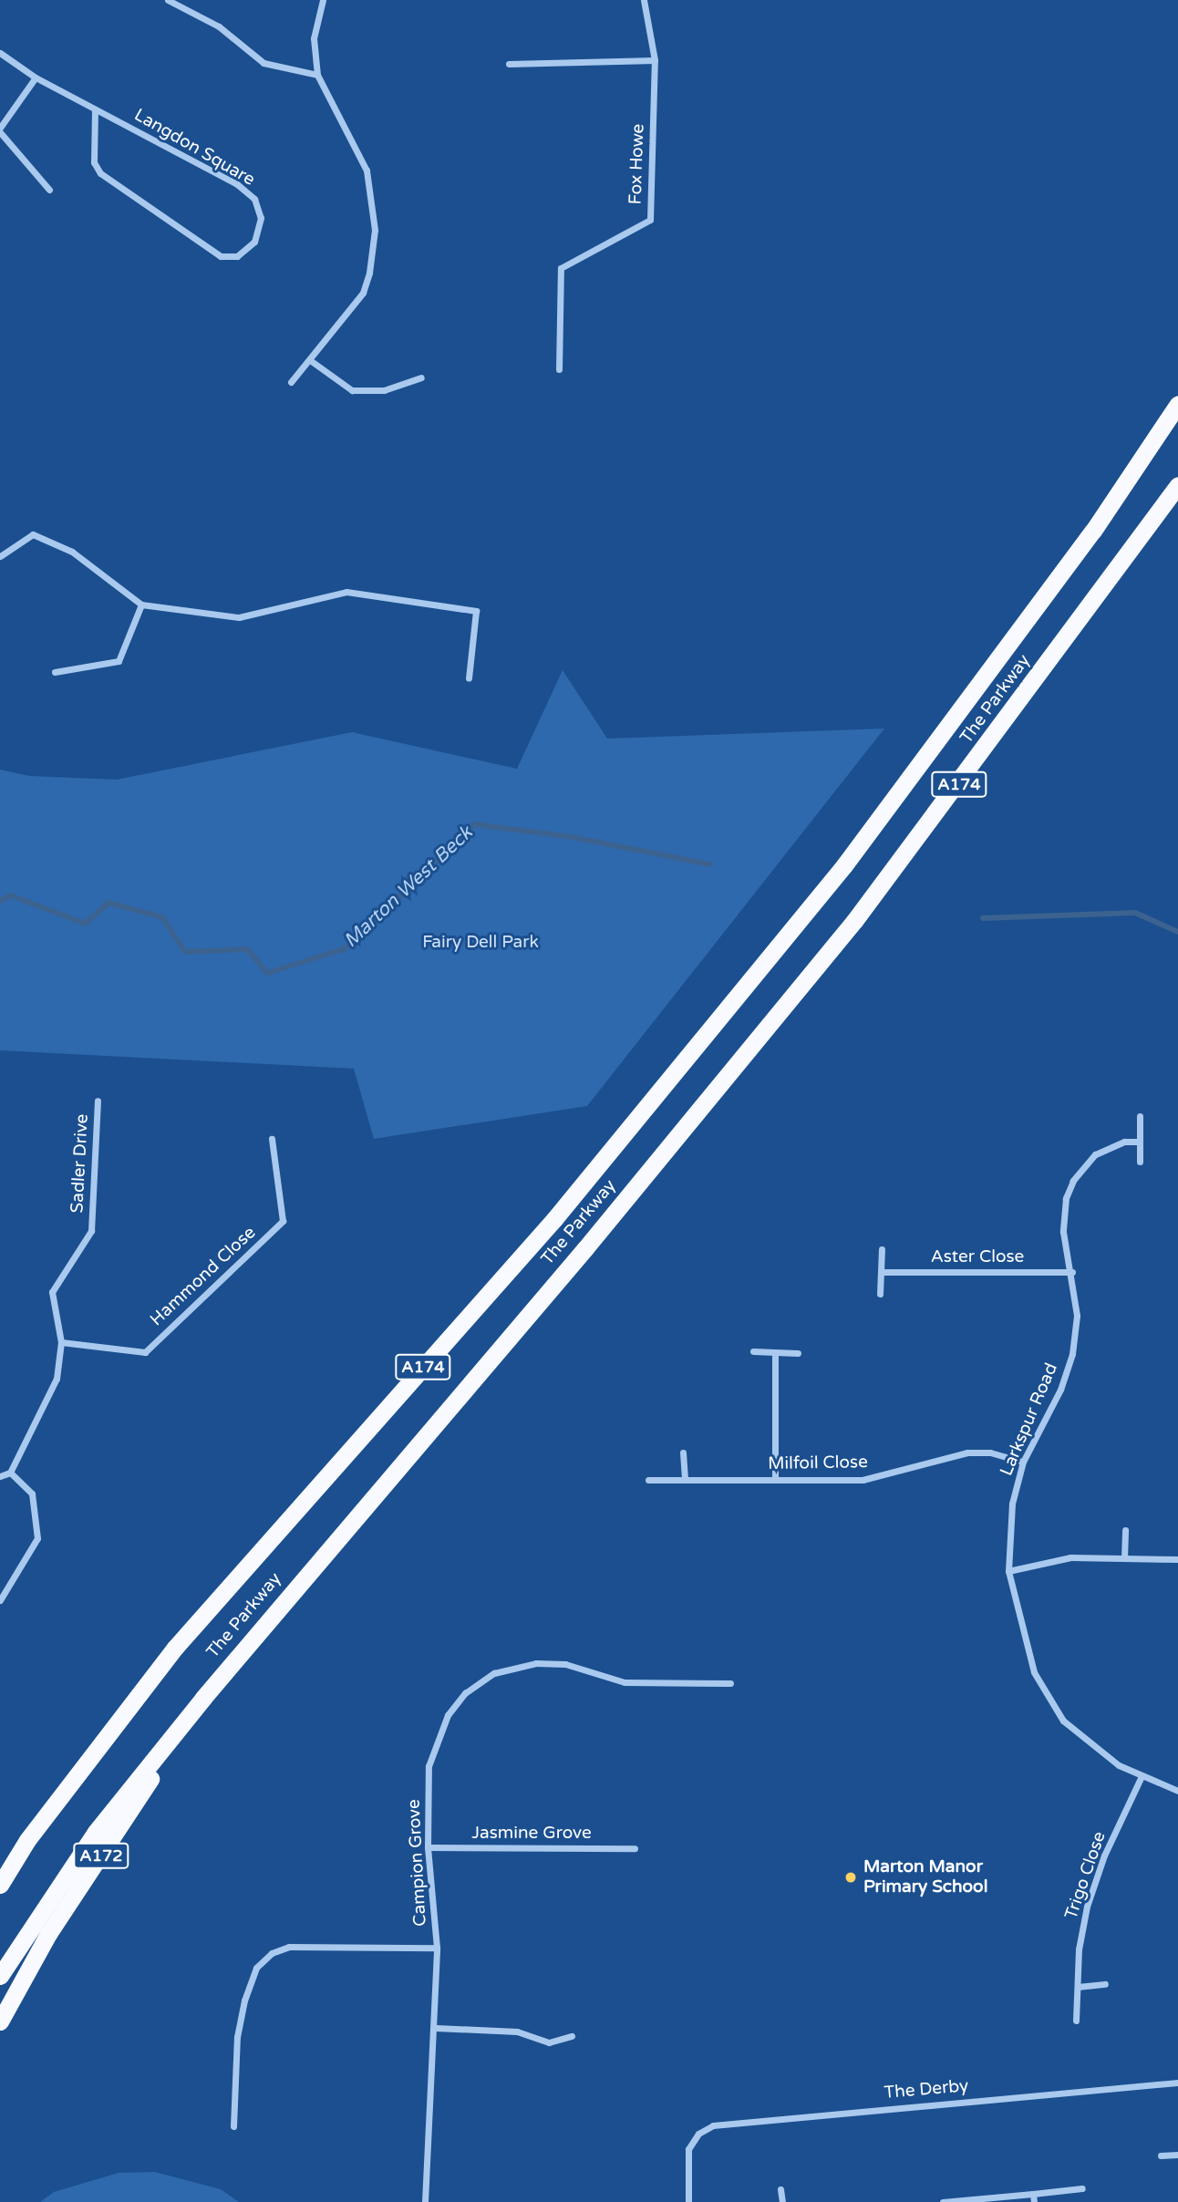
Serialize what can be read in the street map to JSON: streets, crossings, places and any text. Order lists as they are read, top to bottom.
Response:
{
  "streets": {
    "highway": ["The Parkway", "A174", "A172"],
    "street": [
      "Langdon Square",
      "Fox Howe",
      "Sadler Drive",
      "Aster Close",
      "Hammond Close",
      "Larkspur Road",
      "Milfoil Close",
      "Jasmine Grove",
      "Campion Grove",
      "Trigo Close",
      "The Derby"
    ]
  },
  "crossings": [
    ["The Parkway", "A172"],
    ["Sadler Drive", "Hammond Close"],
    ["Aster Close", "Larkspur Road"],
    ["Larkspur Road", "Milfoil Close"],
    ["Larkspur Road", "Trigo Close"],
    ["Jasmine Grove", "Campion Grove"]
  ],
  "water": ["Marton West Beck"],
  "parks": ["Fairy Dell Park"],
  "places": ["Marton Manor Primary School"]
}
